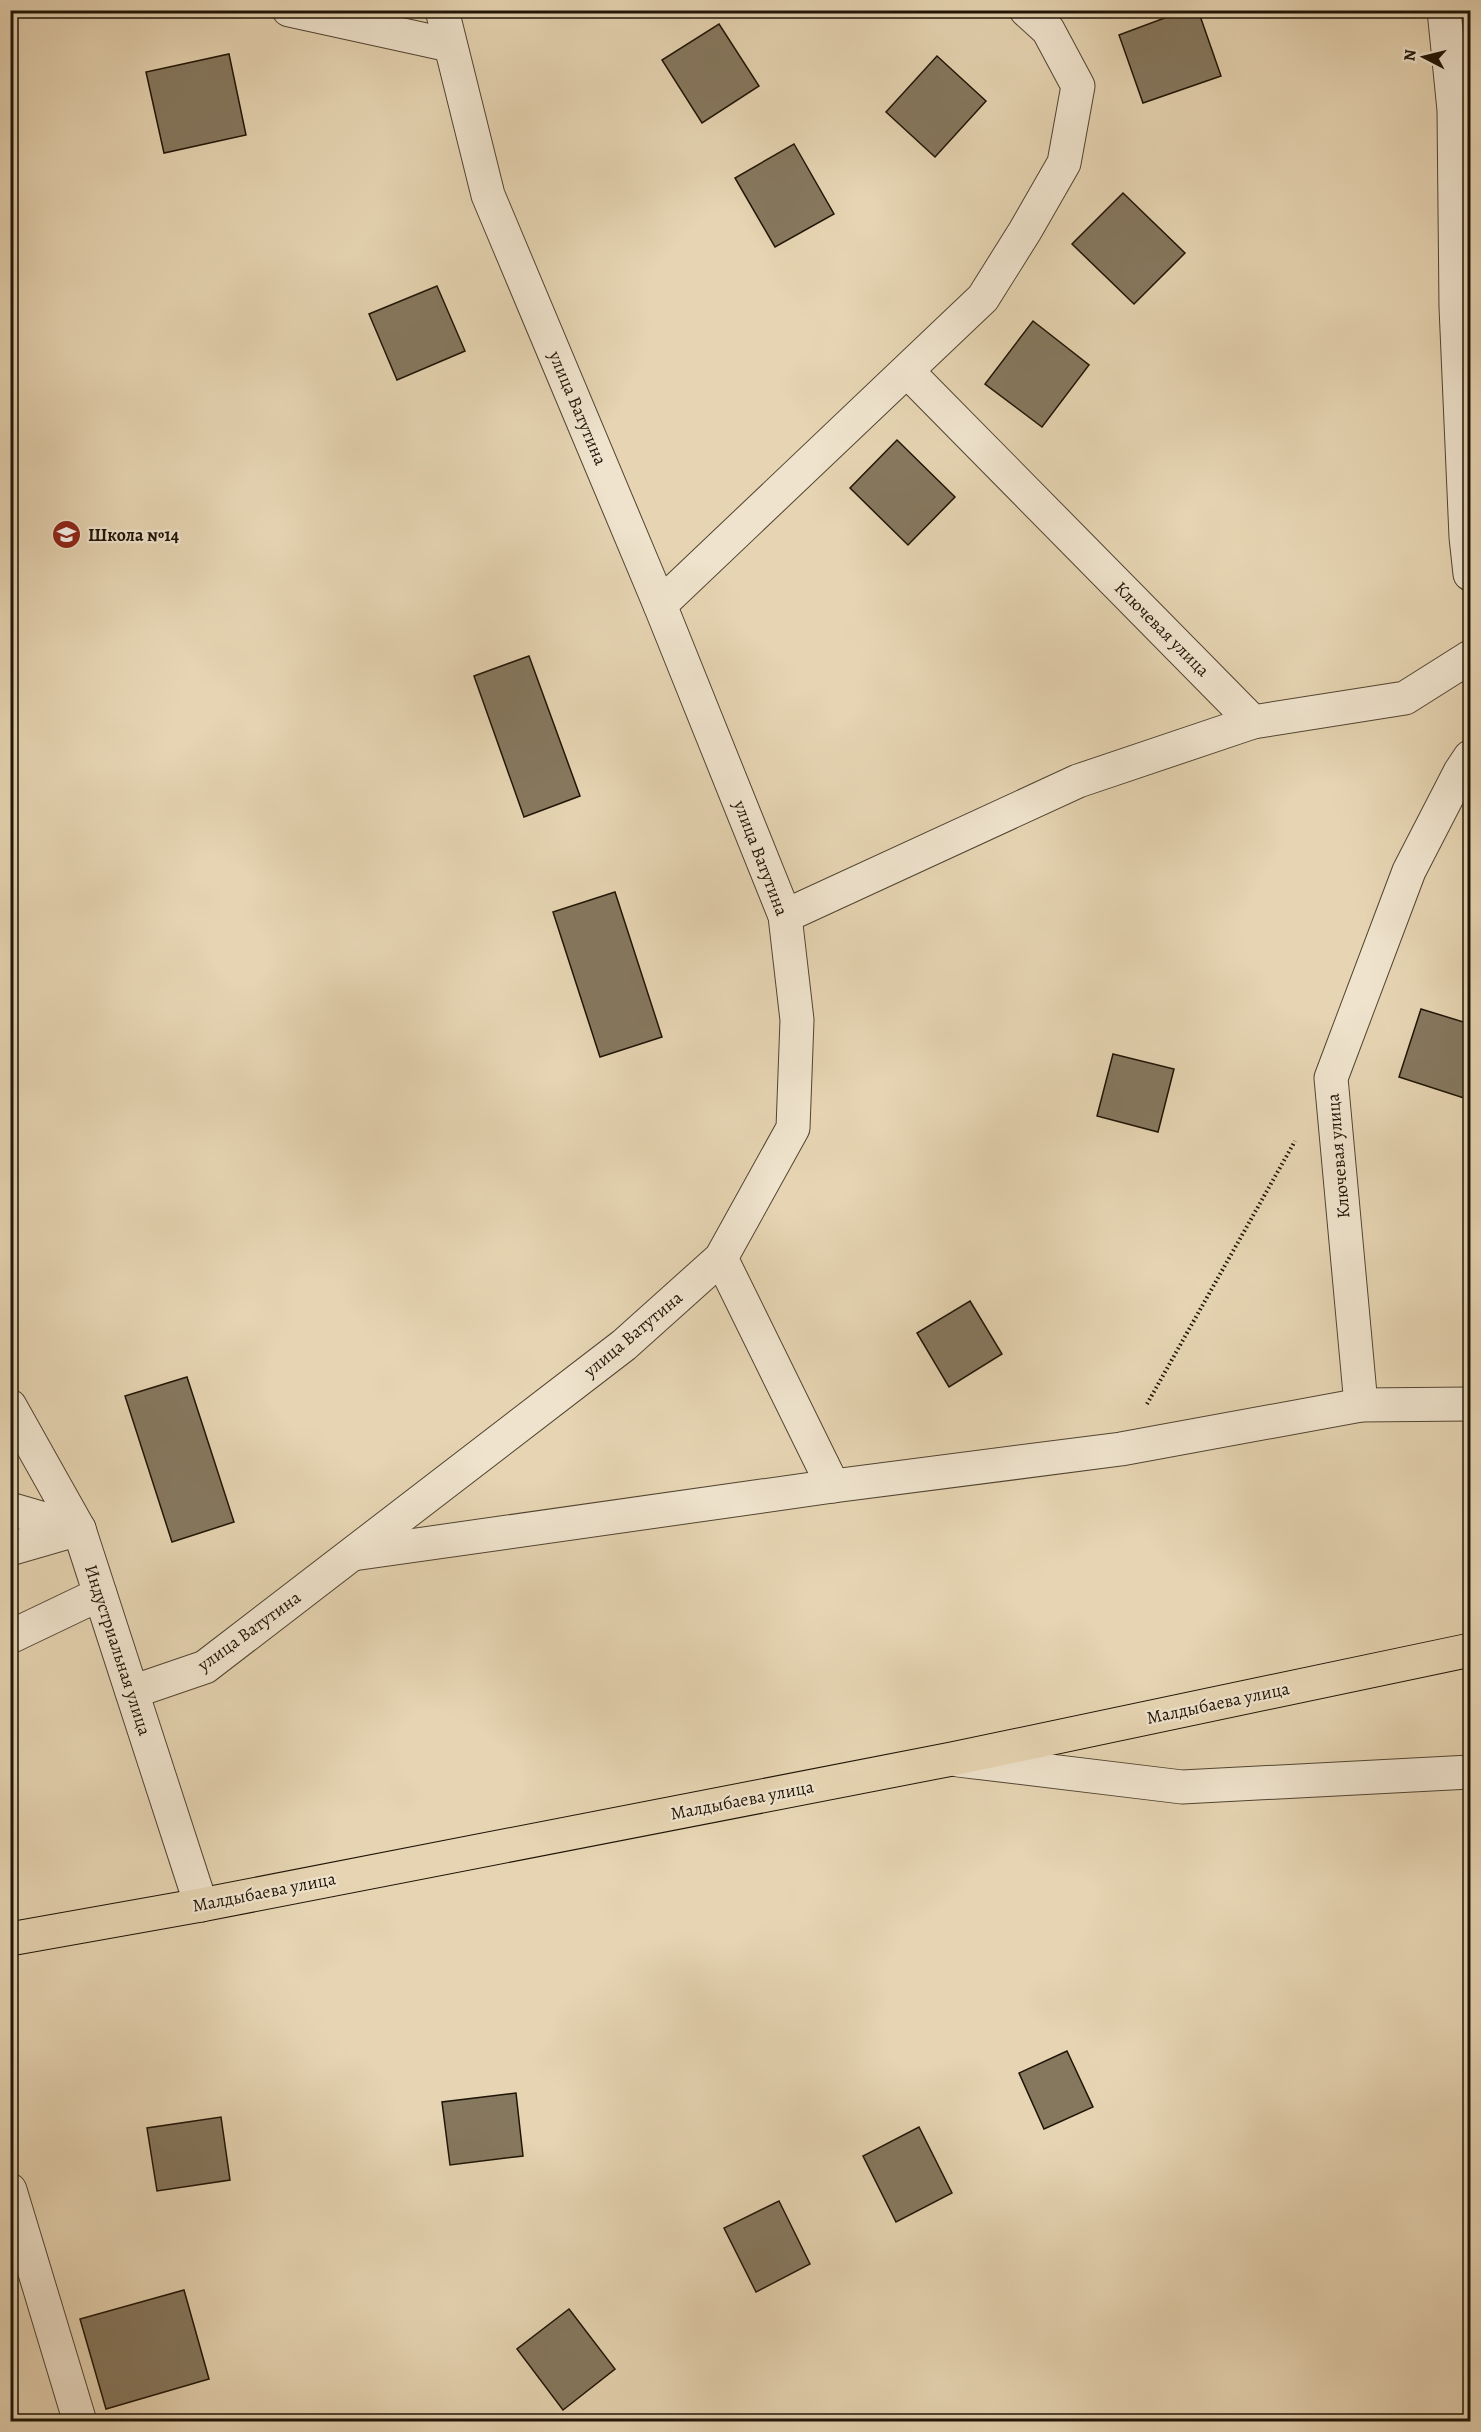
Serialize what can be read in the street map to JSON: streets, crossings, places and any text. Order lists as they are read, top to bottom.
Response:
{
  "streets": {
    "main road": ["Малдыбаева улица"],
    "street": ["улица Ватутина", "Ключевая улица", "Индустриальная улица"]
  },
  "crossings": [
    ["улица Ватутина", "Индустриальная улица"],
    ["Индустриальная улица", "Малдыбаева улица"]
  ],
  "places": {
    "school or university": ["Школа №14"]
  },
  "north": "left"
}
